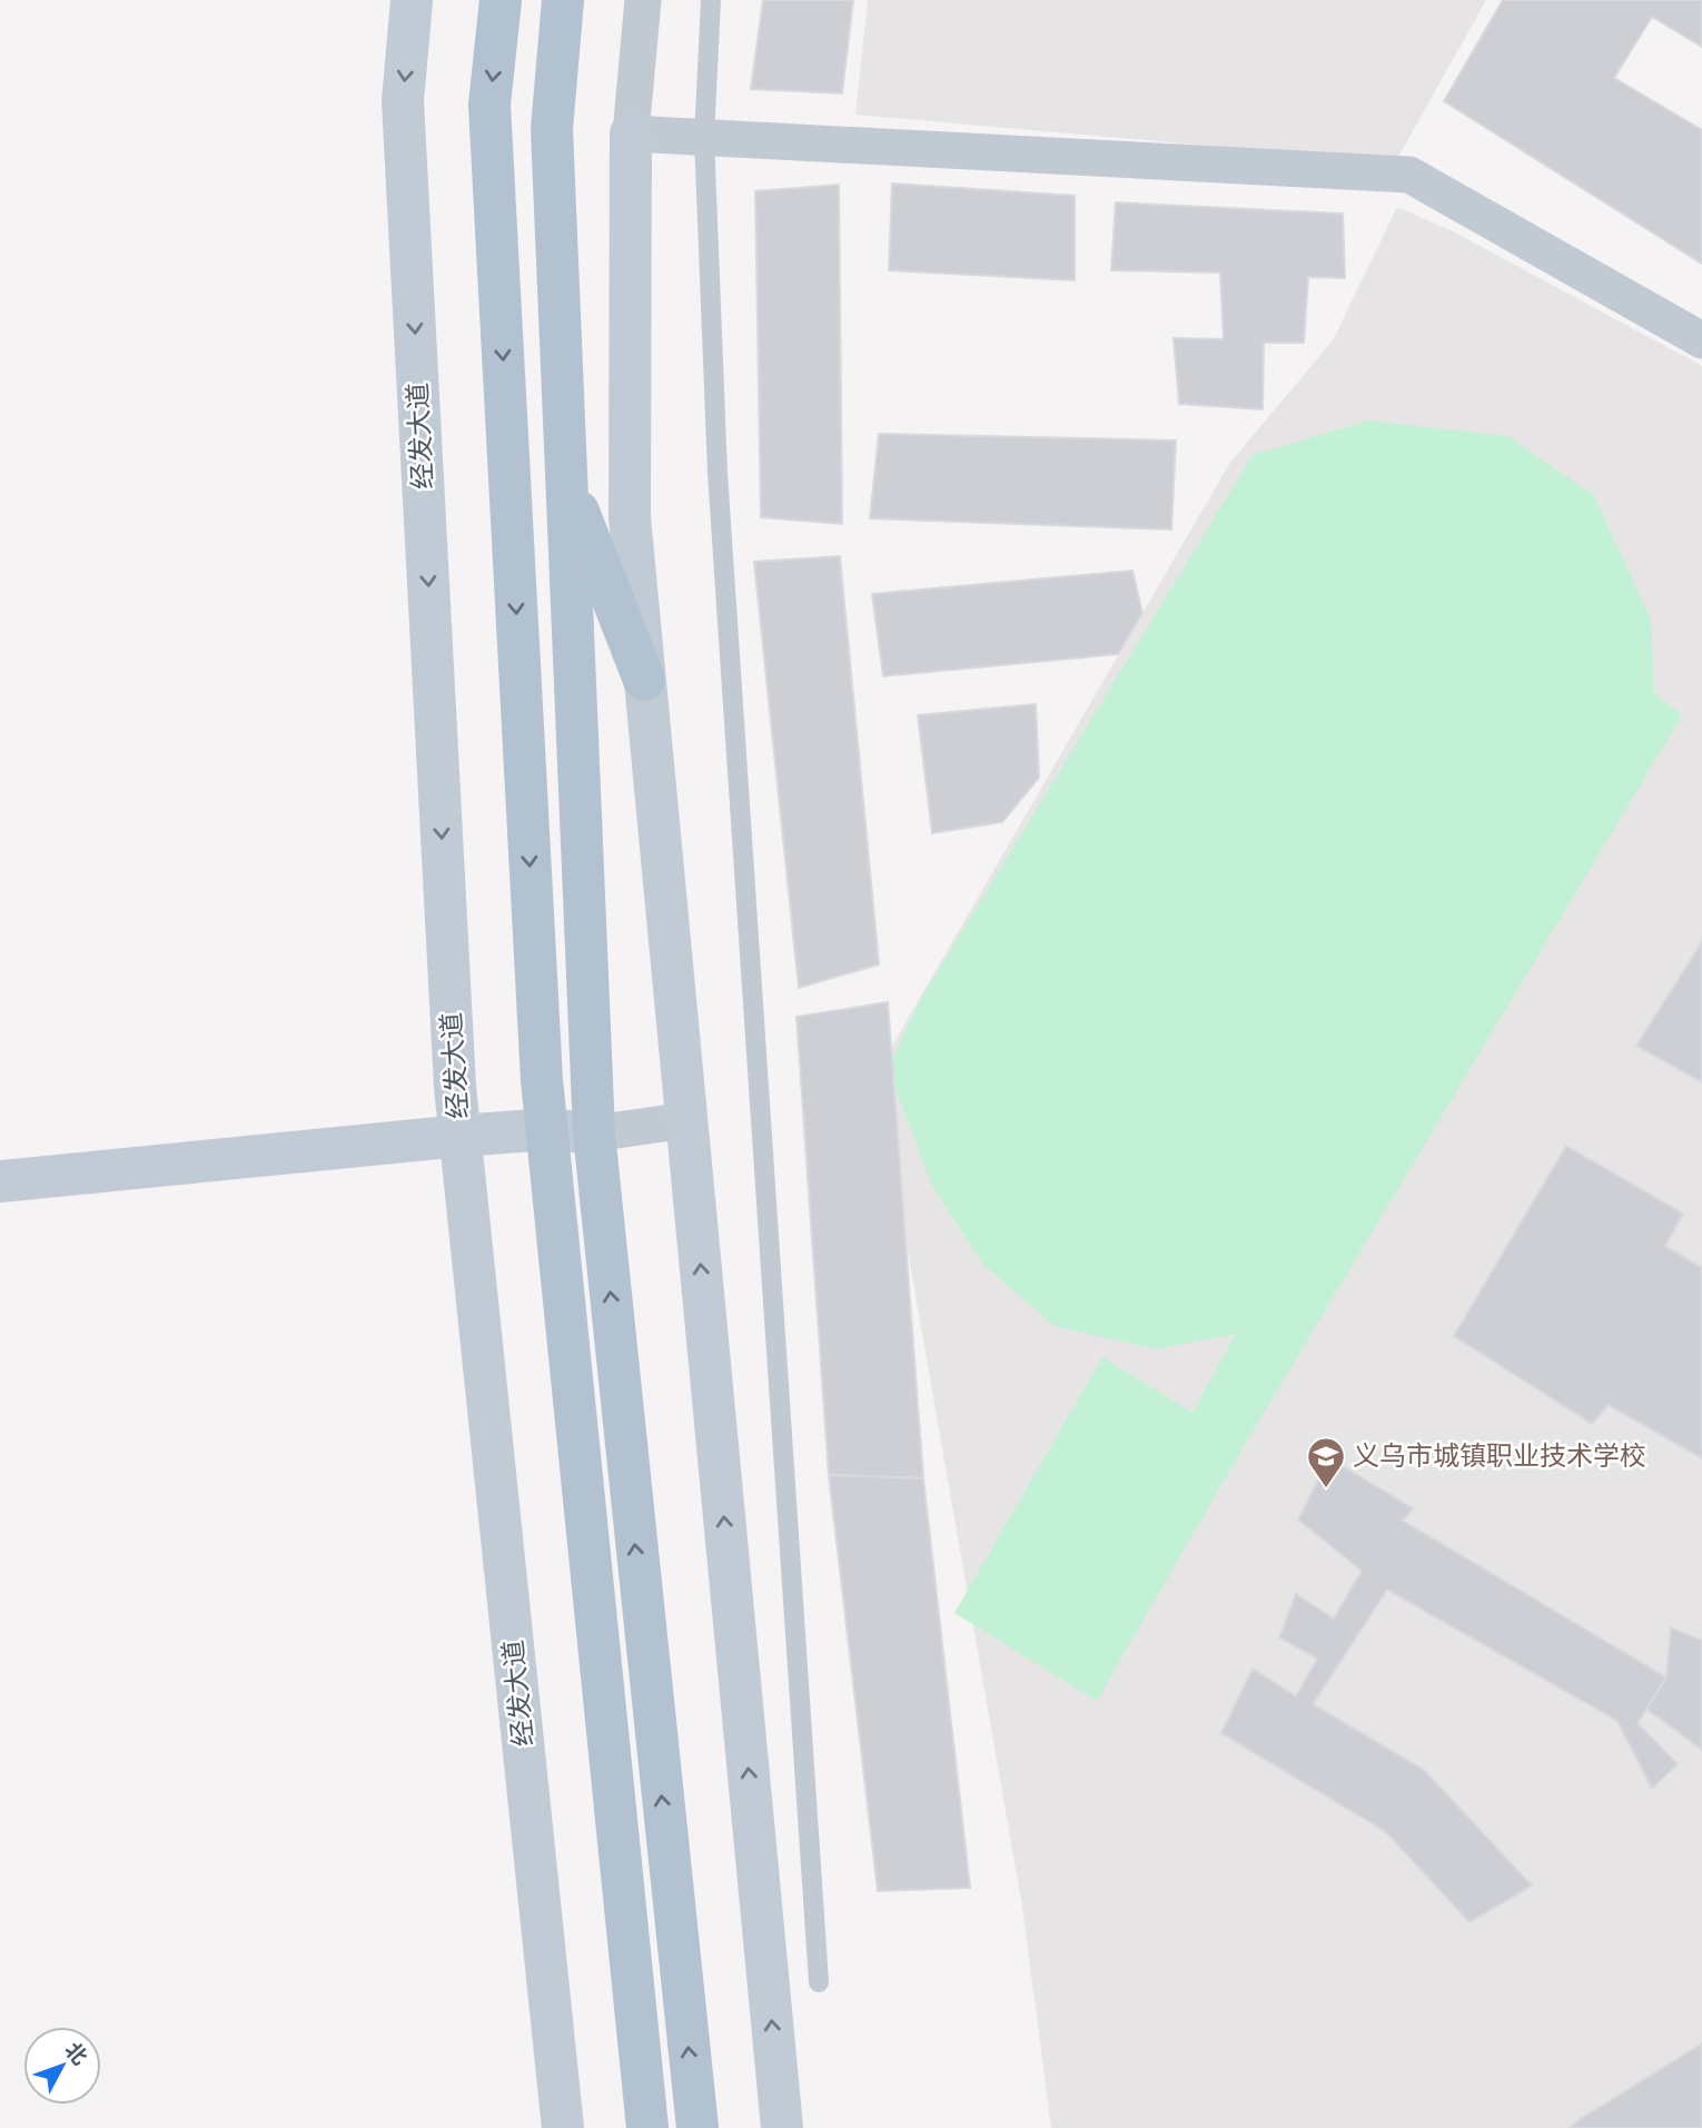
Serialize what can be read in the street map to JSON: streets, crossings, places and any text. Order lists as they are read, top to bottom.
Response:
{
  "streets": {
    "main road": ["经发大道"]
  },
  "places": {
    "school or university": ["义乌市城镇职业技术学校"]
  },
  "north": "top right"
}
